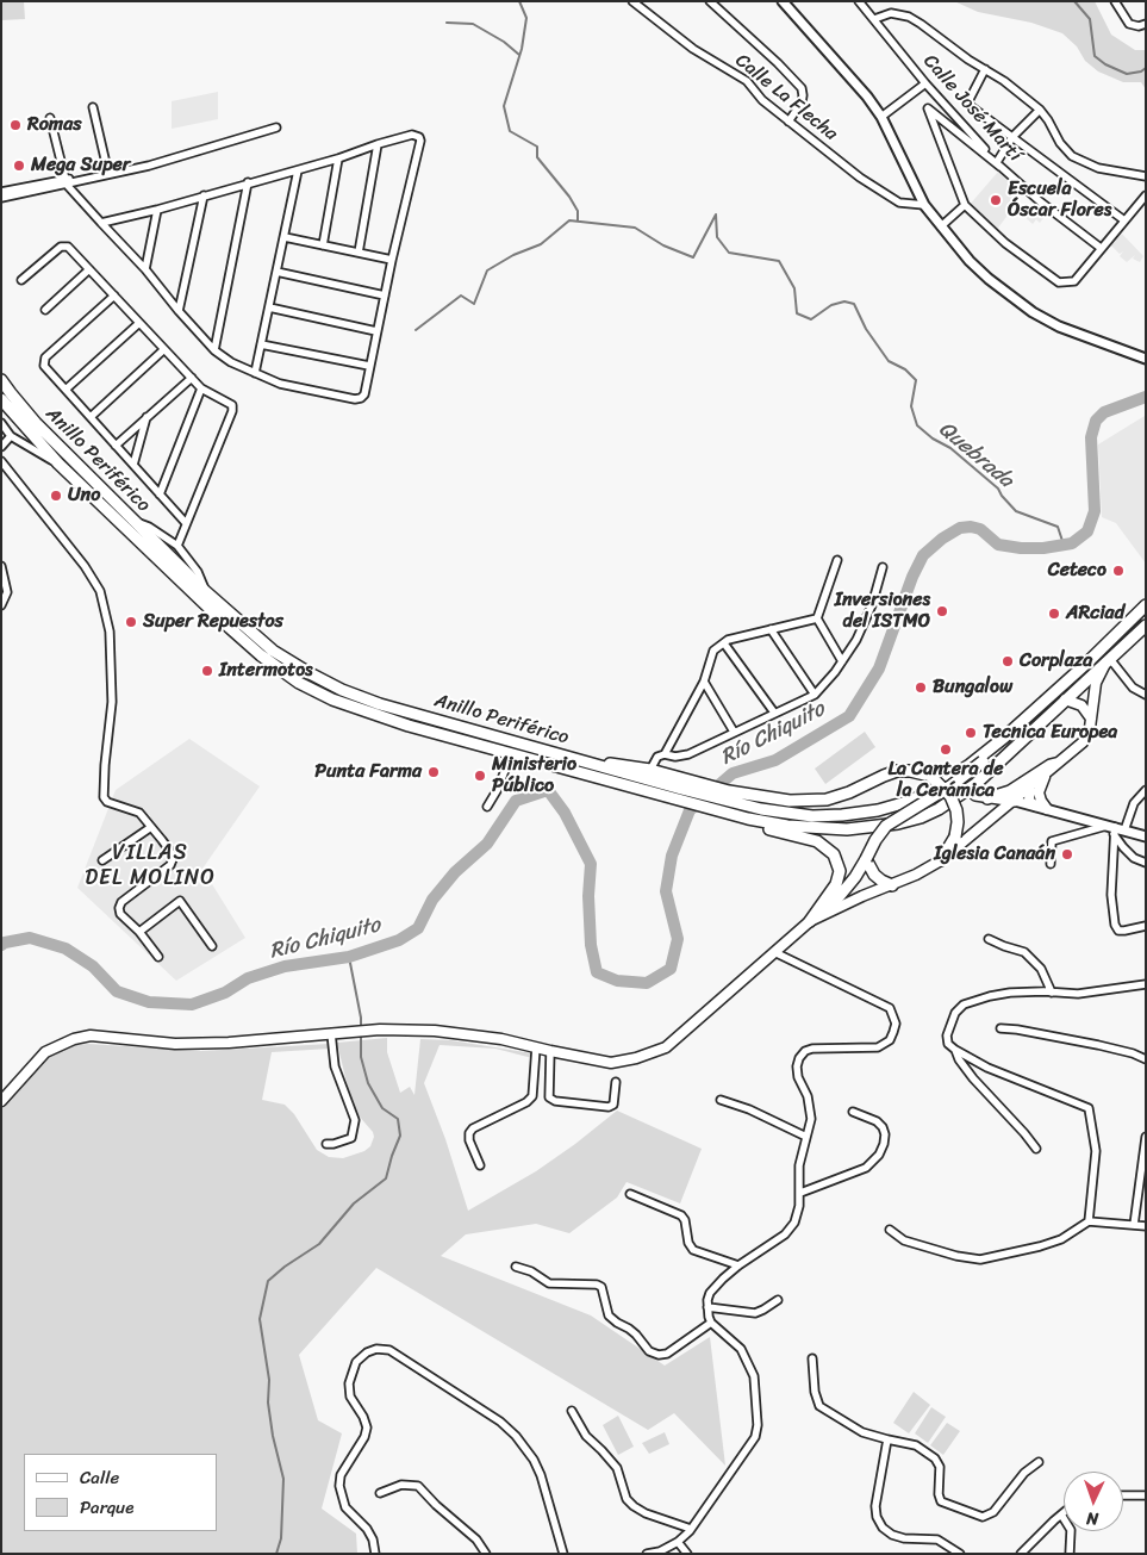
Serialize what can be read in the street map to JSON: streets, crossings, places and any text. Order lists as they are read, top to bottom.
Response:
{
  "streets": {
    "highway": ["Anillo Periférico"],
    "street": ["Calle La Flecha", "Calle José Martí"]
  },
  "districts": ["VILLAS DEL MOLINO"],
  "water": ["Quebrada", "Río Chiquito"],
  "places": [
    "Romas",
    "Mega Super",
    "Escuela Óscar Flores",
    "Uno",
    "Ceteco",
    "Inversiones del ISTMO",
    "ARciad",
    "Super Repuestos",
    "Corplaza",
    "Intermotos",
    "Bungalow",
    "Tecnica Europea",
    "La Cantera de la Cerámica",
    "Punta Farma",
    "Ministerio Público",
    "Iglesia Canaán"
  ],
  "legend": ["Calle", "Parque"],
  "north": "bottom"
}
